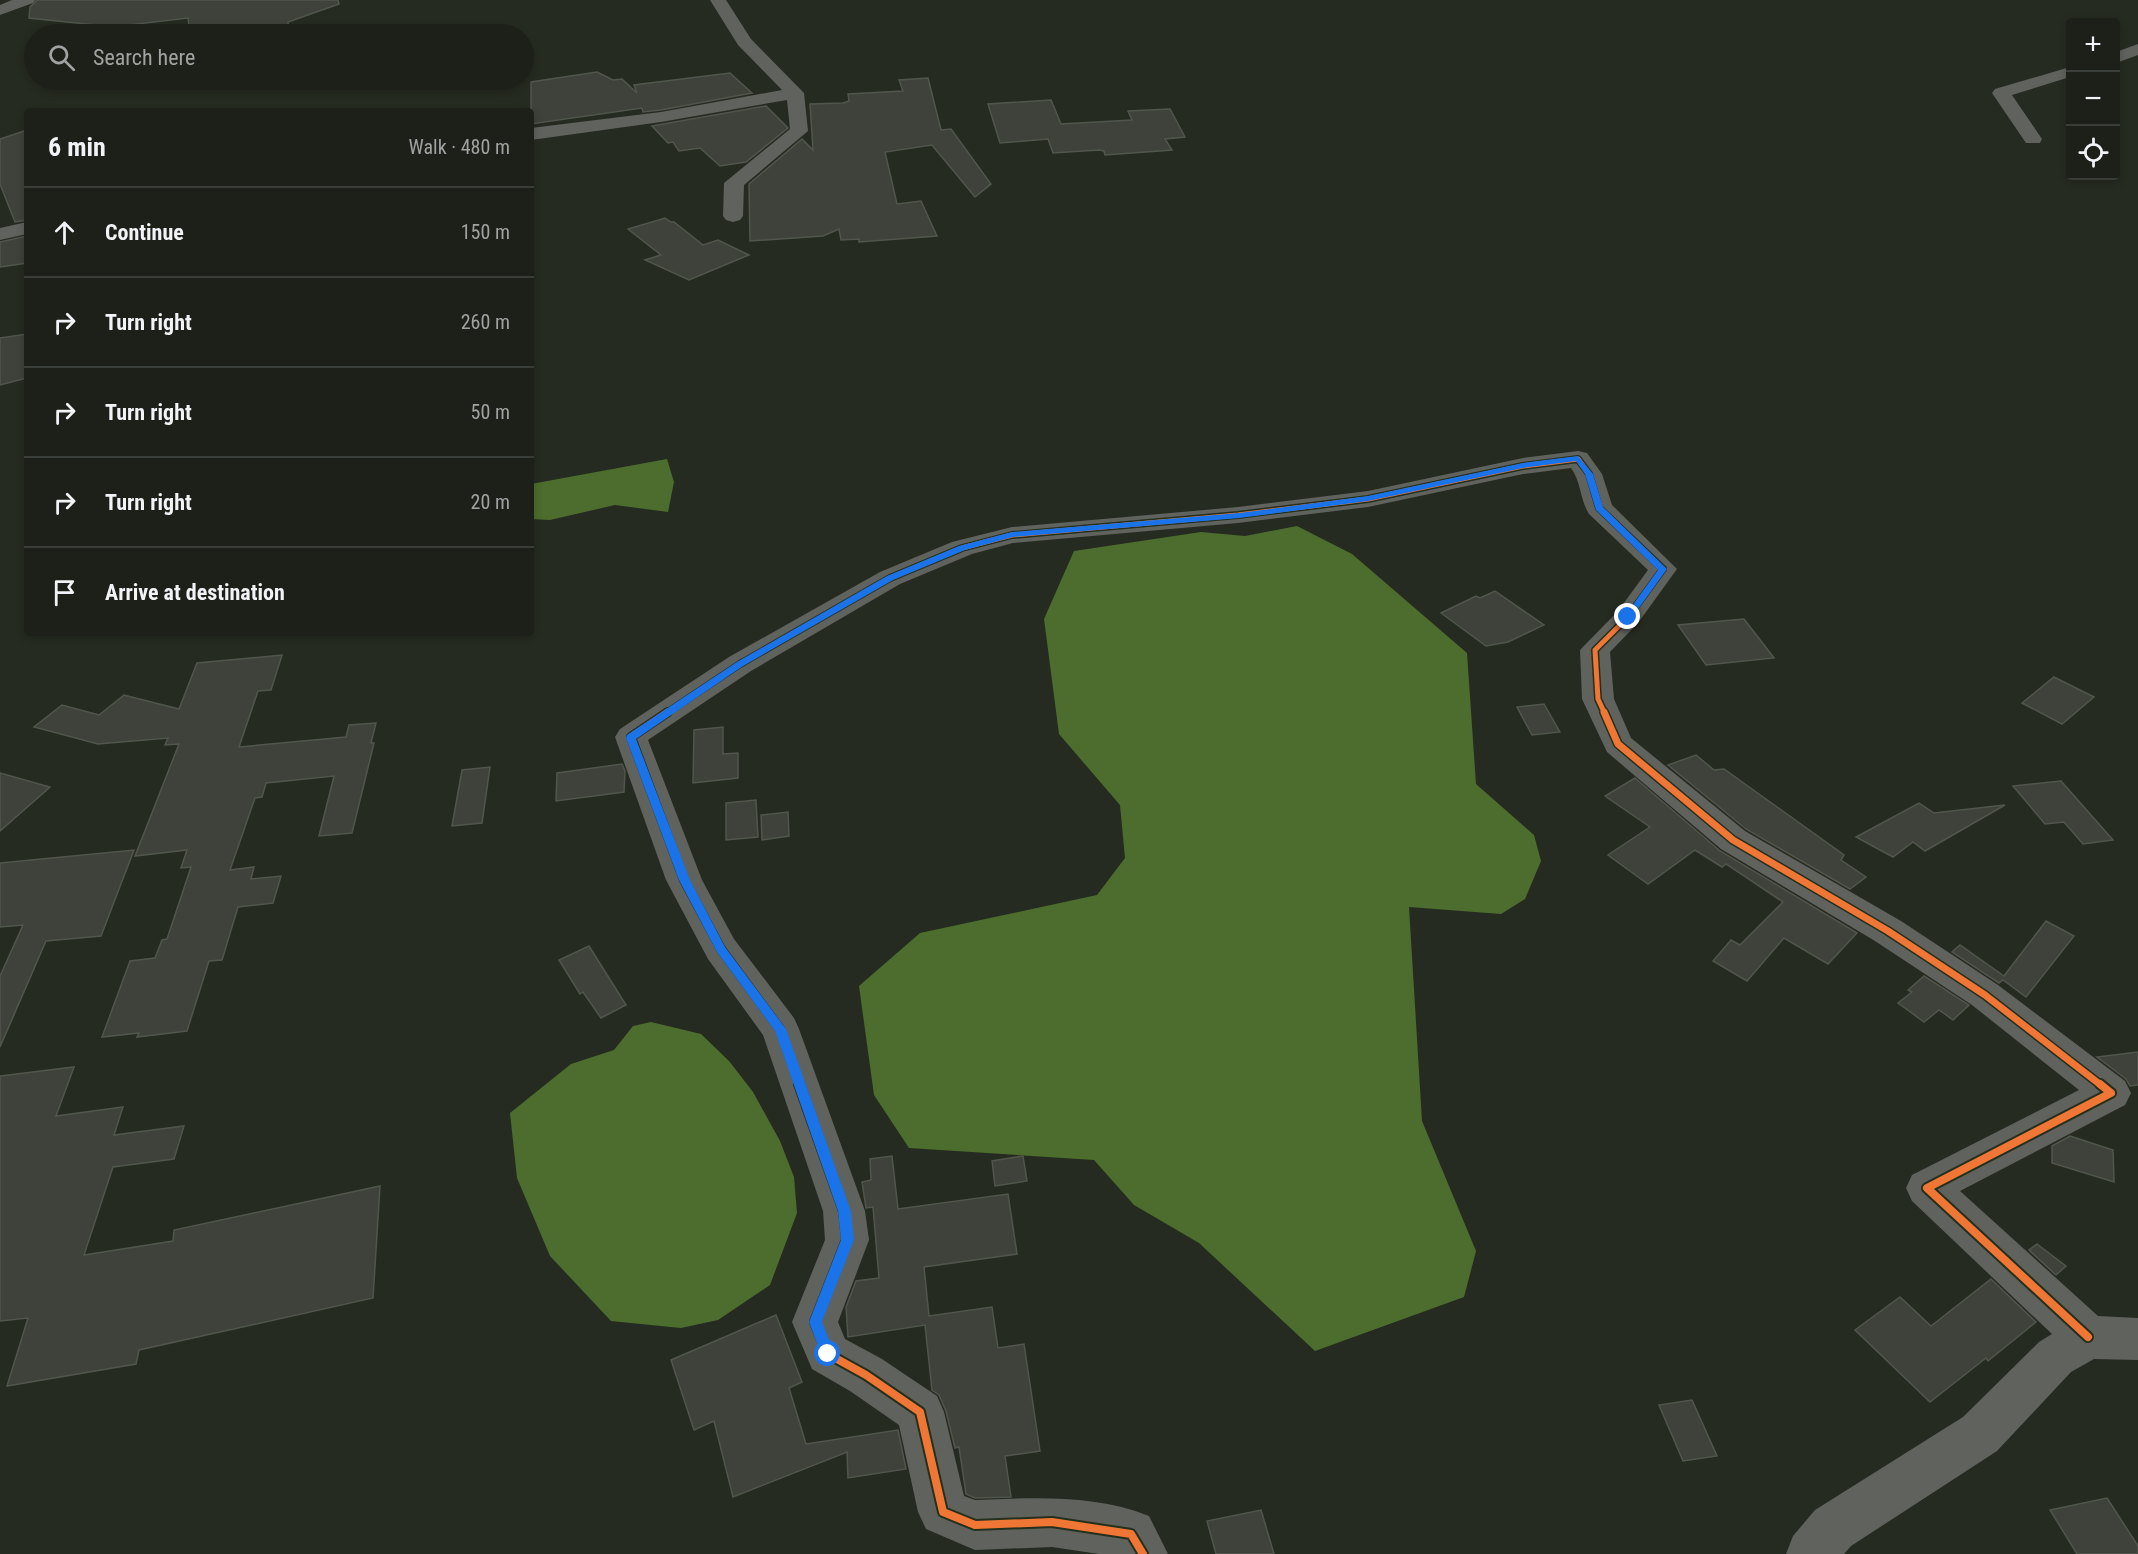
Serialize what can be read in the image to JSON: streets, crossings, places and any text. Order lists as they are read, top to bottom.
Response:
{
  "page": {
    "map_buttons": ["+", "−"],
    "search": "Search here",
    "heading": ["6 min", "Walk · 480 m"],
    "list": [
      ["Continue", "150 m"],
      ["Turn right", "260 m"],
      ["Turn right", "50 m"],
      ["Turn right", "20 m"],
      "Arrive at destination"
    ]
  }
}
